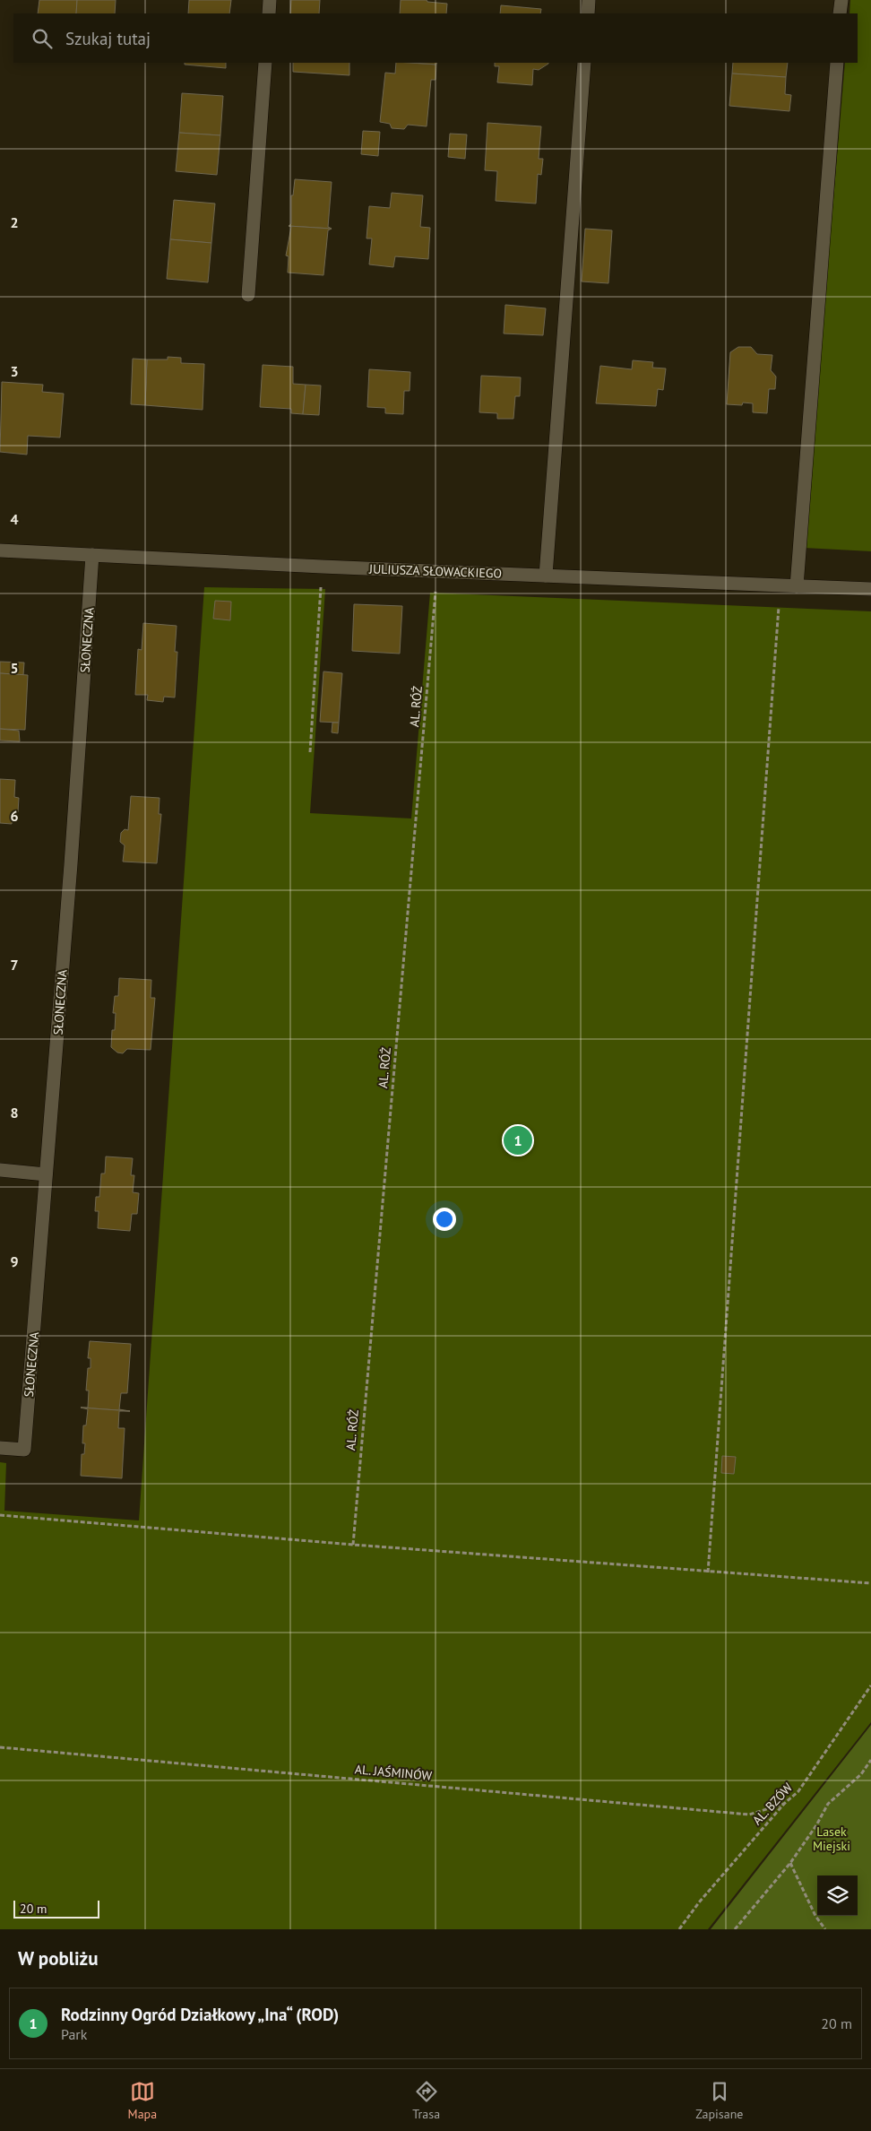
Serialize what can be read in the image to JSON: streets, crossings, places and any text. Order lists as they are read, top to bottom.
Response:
{
  "streets": {
    "street": ["JULIUSZA SŁOWACKIEGO", "SŁONECZNA"],
    "path": ["AL. RÓŻ", "AL. JAŚMINÓW", "AL. BZÓW"]
  },
  "crossings": [
    ["JULIUSZA SŁOWACKIEGO", "SŁONECZNA"],
    ["AL. JAŚMINÓW", "AL. BZÓW"]
  ],
  "parks": ["Lasek Miejski"],
  "scale_bar": "20 m",
  "page": {
    "search": "Szukaj tutaj",
    "pins": "1",
    "scale": "20 m",
    "heading": "W pobliżu",
    "list": [
      {
        "mark": "1",
        "name": "Rodzinny Ogród Działkowy „Ina“ (ROD)",
        "note": "Park",
        "value": "20 m"
      }
    ],
    "nav": ["Mapa", "Trasa", "Zapisane"]
  },
  "grid": {
    "rows": [
      "2",
      "3",
      "4",
      "5",
      "6",
      "7",
      "8",
      "9"
    ]
  }
}
